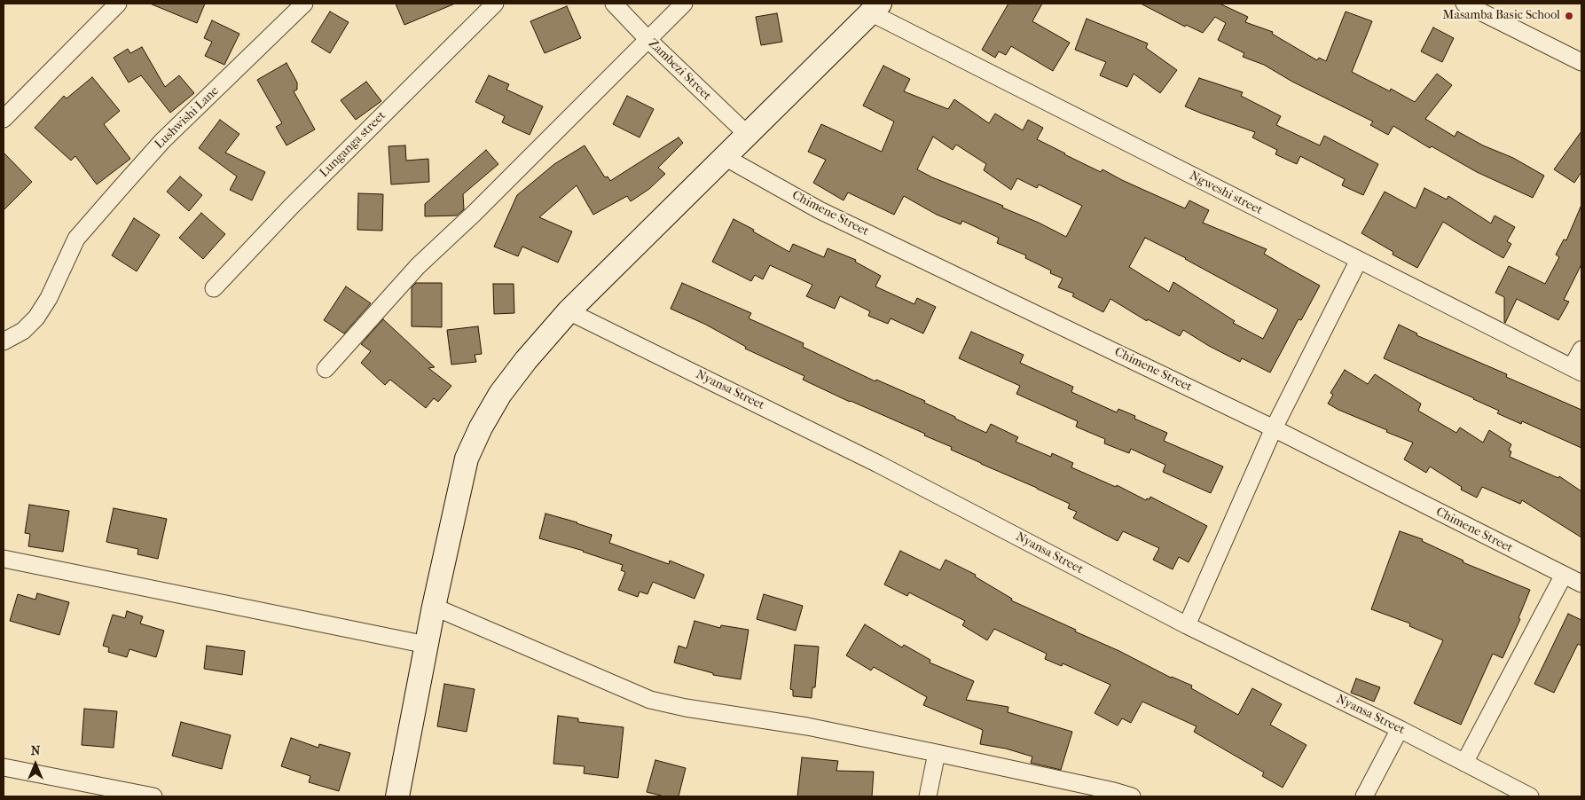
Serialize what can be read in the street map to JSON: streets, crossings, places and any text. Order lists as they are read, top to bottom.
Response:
{
  "streets": {
    "street": [
      "Zambezi Street",
      "Lushwishi Lane",
      "Lunganga street",
      "Ngweshi street",
      "Chimene Street",
      "Nyansa Street"
    ]
  },
  "places": ["Masamba Basic School"],
  "north": "top"
}
